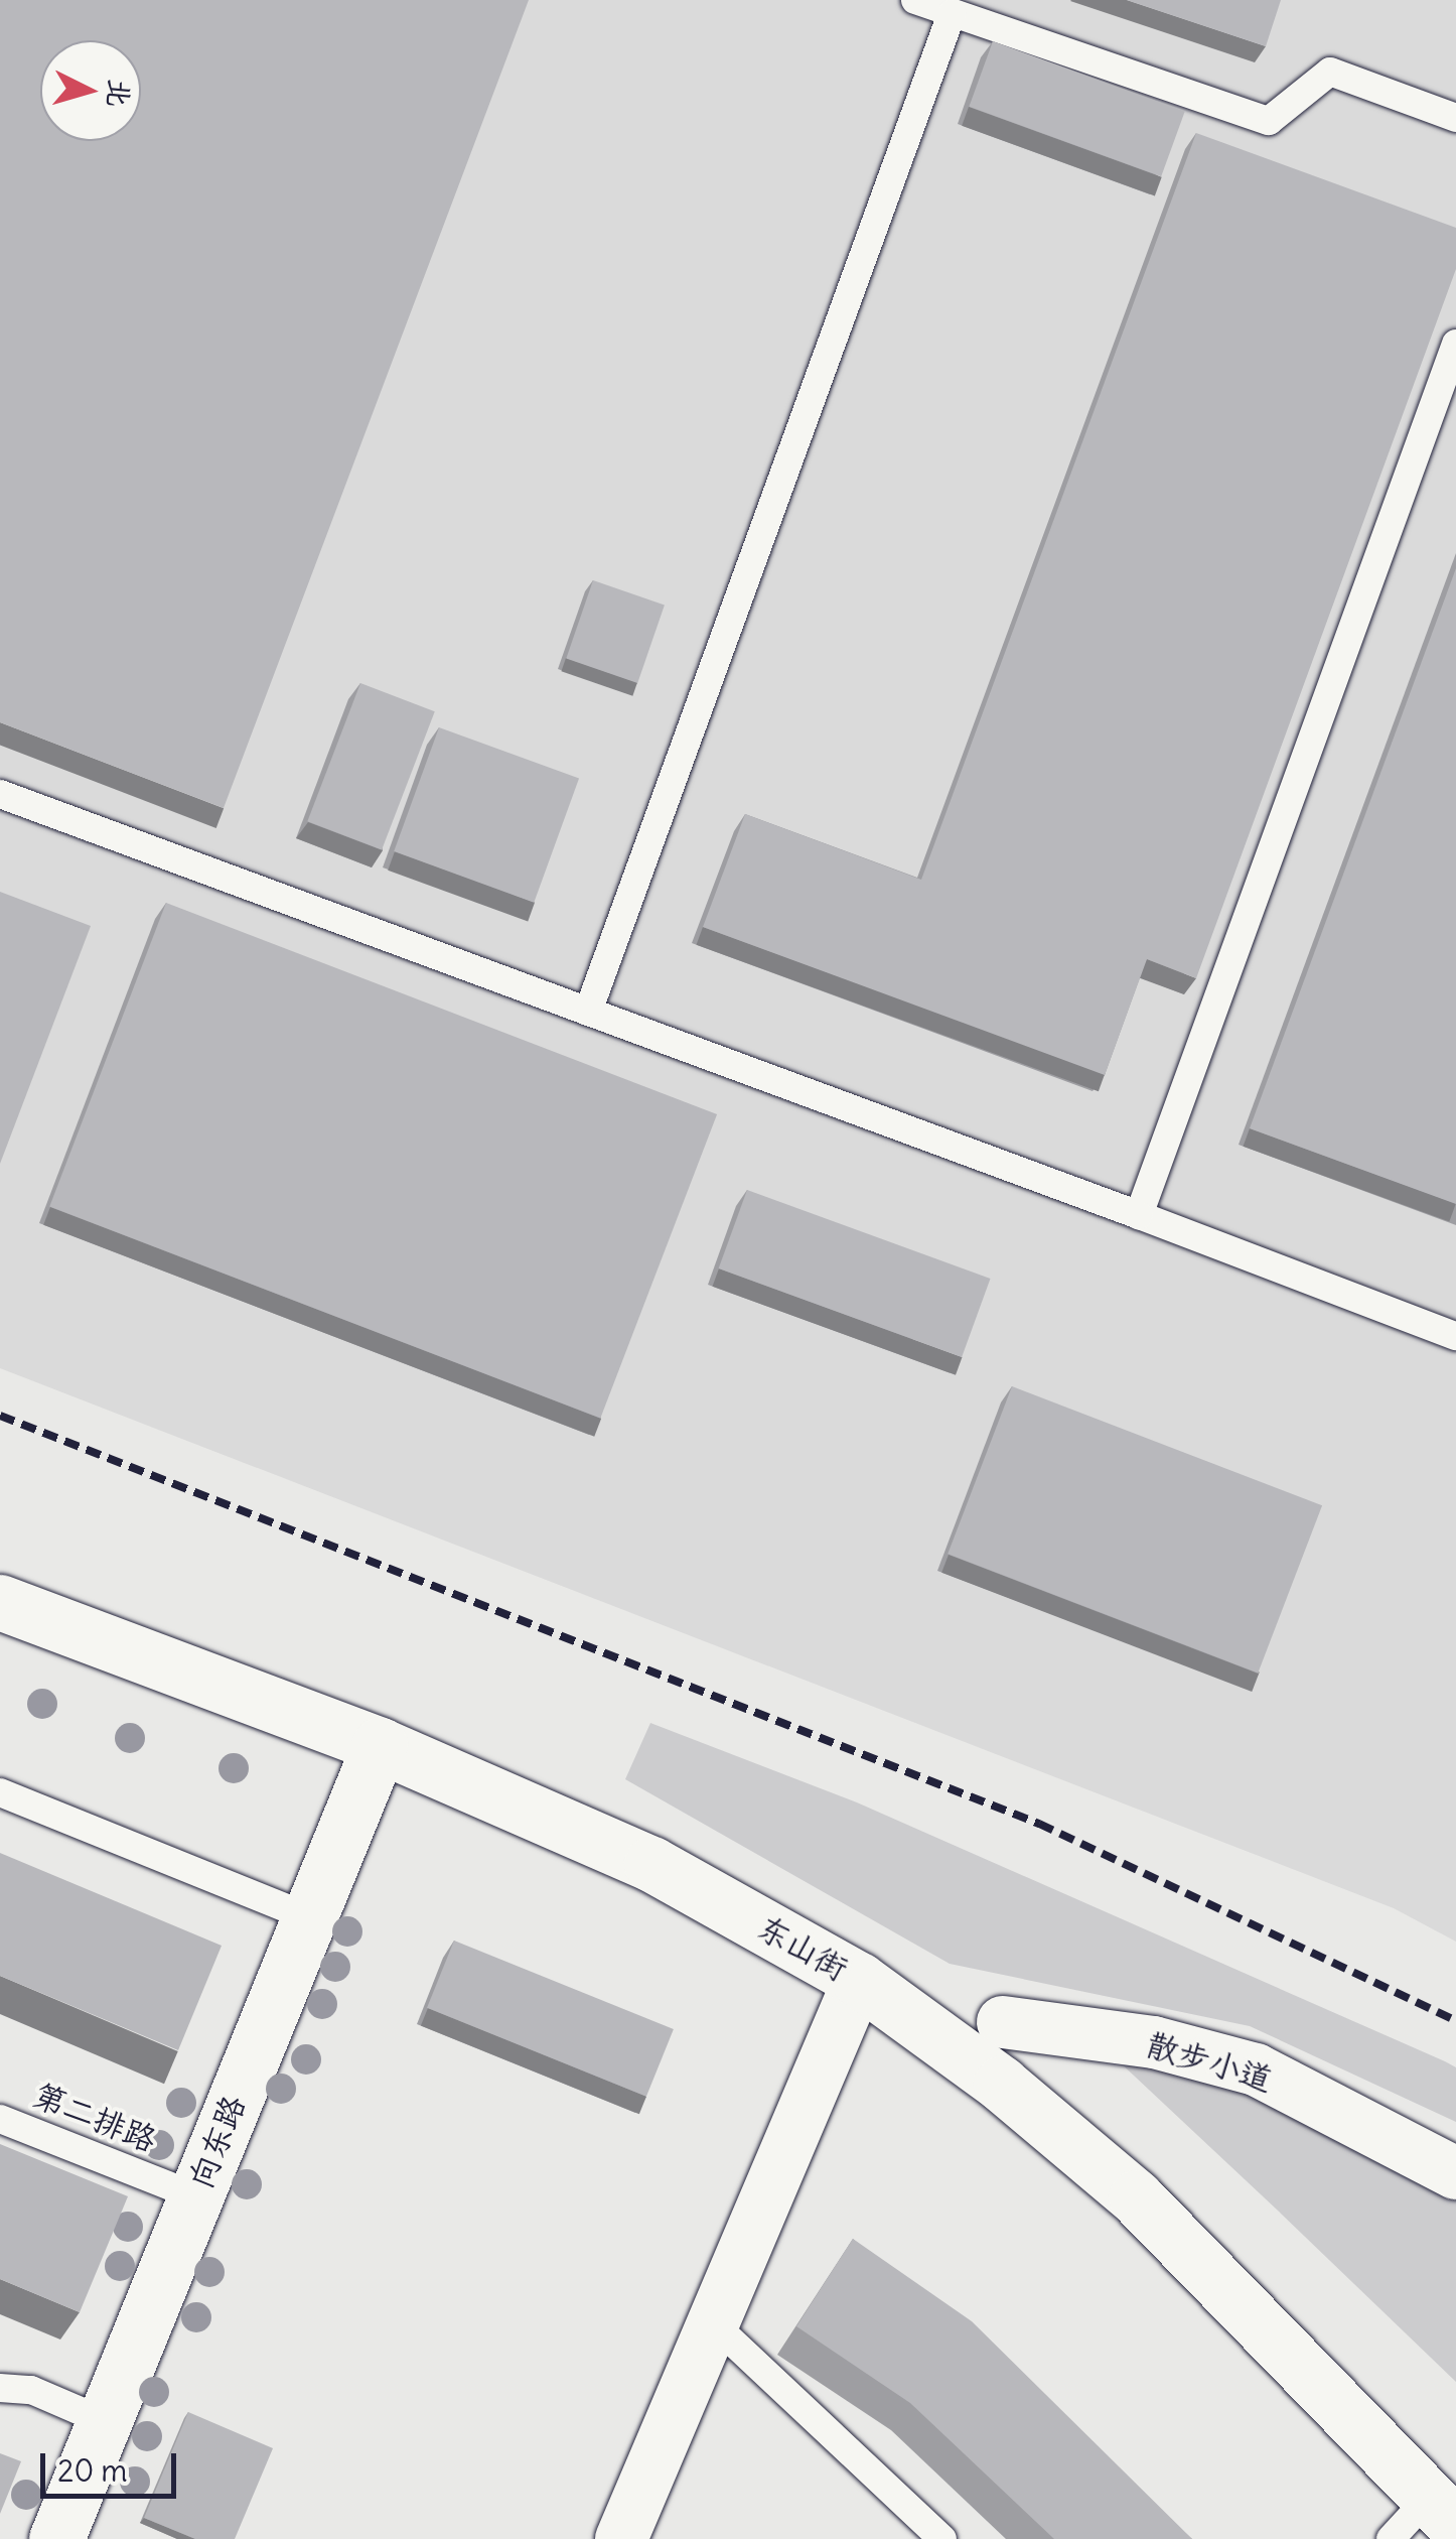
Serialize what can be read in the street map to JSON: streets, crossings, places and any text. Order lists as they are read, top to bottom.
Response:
{
  "streets": {
    "main road": ["东山街", "向东路"],
    "street": ["散步小道"],
    "lane": ["第二排路"]
  },
  "crossings": [
    ["东山街", "向东路"],
    ["第二排路", "向东路"]
  ],
  "scale_bar": "20 m",
  "north": "right"
}
